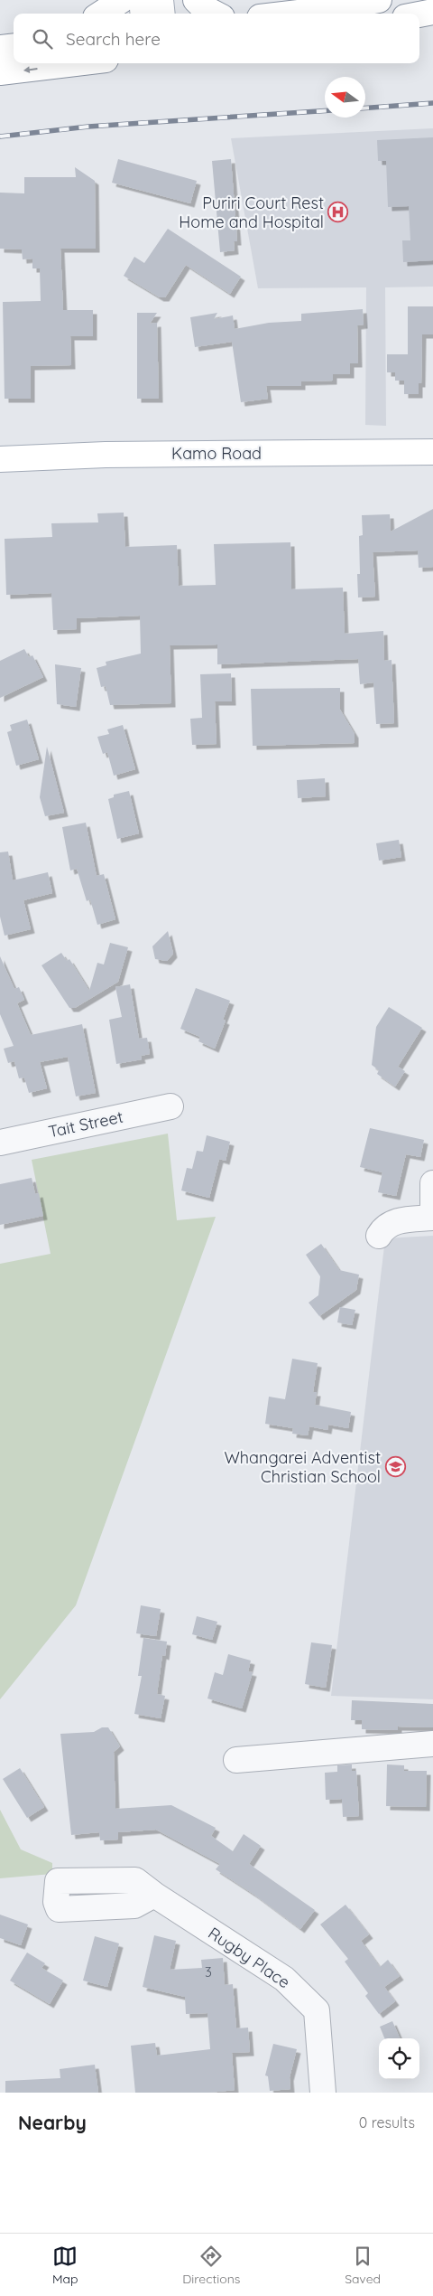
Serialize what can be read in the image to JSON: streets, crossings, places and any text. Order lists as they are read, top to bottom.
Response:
{
  "streets": {
    "main road": ["Kamo Road"],
    "street": ["Tait Street", "Rugby Place"]
  },
  "places": {
    "hospital": ["Puriri Court Rest Home and Hospital"],
    "school or university": ["Whangarei Adventist Christian School"]
  },
  "house_numbers": ["3"],
  "north": "left",
  "page": {
    "search": "Search here",
    "heading": ["Nearby", "0 results"],
    "nav": ["Map", "Directions", "Saved"]
  }
}
